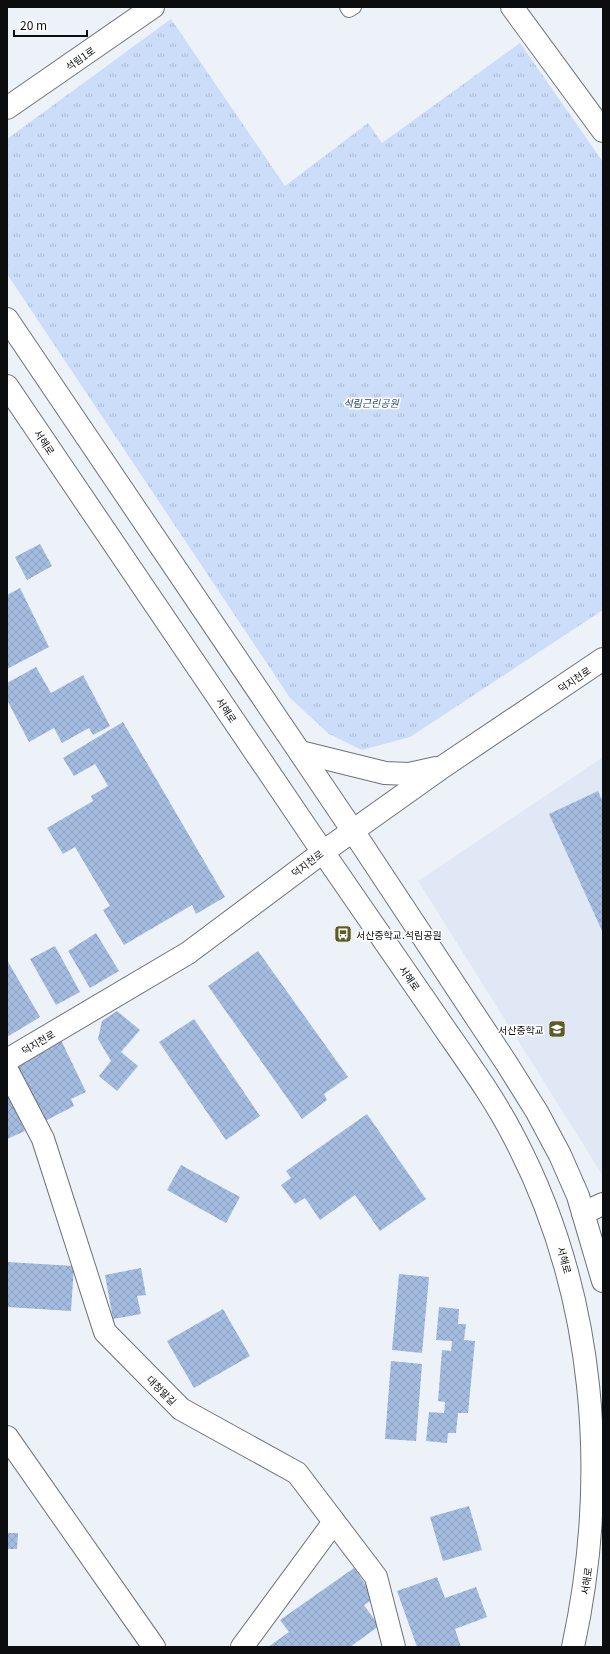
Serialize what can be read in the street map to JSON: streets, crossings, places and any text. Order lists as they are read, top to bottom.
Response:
{
  "streets": {
    "main road": [
      "석림1로",
      "서해로",
      "덕지천로",
      "대청말길"
    ]
  },
  "crossings": [
    ["서해로", "덕지천로"]
  ],
  "parks": ["석림근린공원"],
  "places": {
    "bus stop": ["서산중학교.석림공원"],
    "school or university": ["서산중학교"]
  },
  "scale_bar": "20 m"
}
